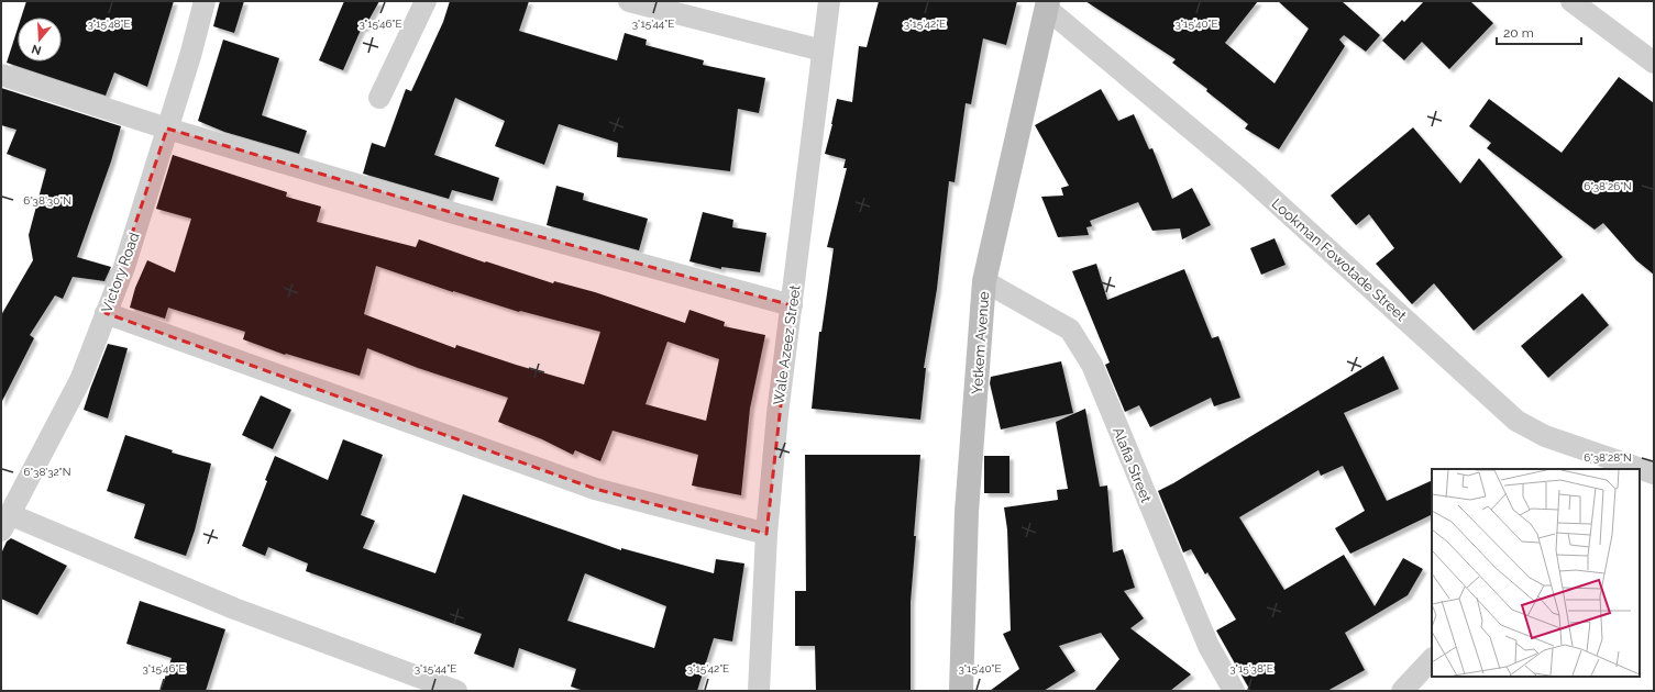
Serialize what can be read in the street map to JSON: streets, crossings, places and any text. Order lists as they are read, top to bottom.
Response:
{
  "streets": {
    "street": [
      "Lookman Fowotade Street",
      "Victory Road",
      "Yetkem Avenue",
      "Wale Azeez Street",
      "Alafia Street"
    ]
  },
  "crossings": [
    ["Lookman Fowotade Street", "Yetkem Avenue"],
    ["Yetkem Avenue", "Alafia Street"]
  ],
  "scale_bar": "20 m",
  "north": "bottom",
  "coordinates": [
    "3°15'48\"E",
    "3°15'46\"E",
    "3°15'44\"E",
    "3°15'42\"E",
    "3°15'40\"E",
    "6°38'26\"N",
    "6°38'30\"N",
    "6°38'28\"N",
    "6°38'32\"N",
    "3°15'38\"E"
  ]
}
